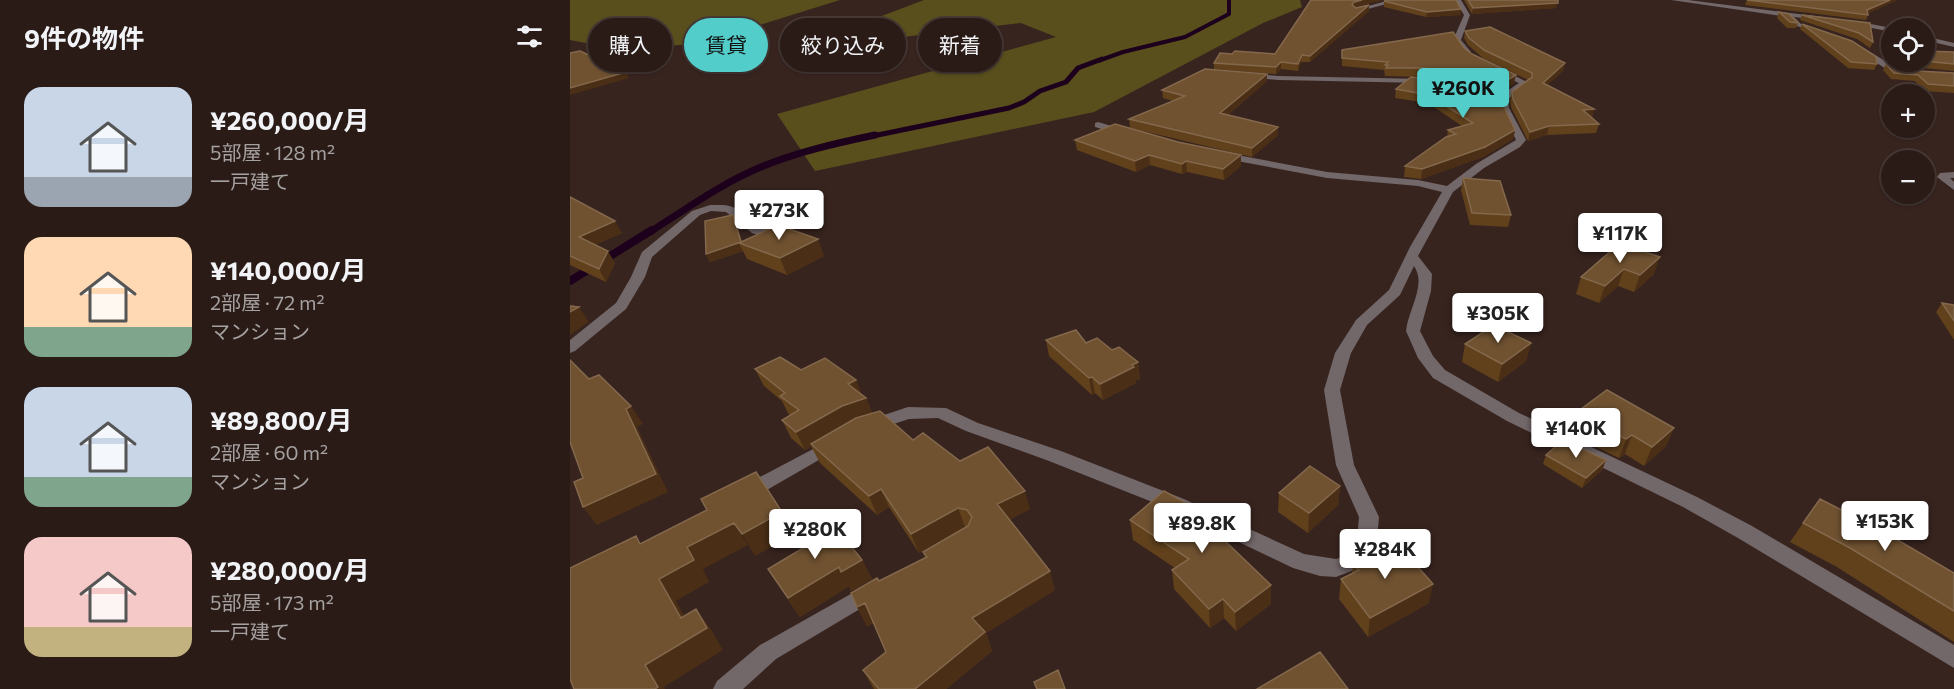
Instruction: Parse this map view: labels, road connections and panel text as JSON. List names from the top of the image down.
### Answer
{
  "page": {
    "heading": "9件の物件",
    "map_buttons": ["+", "−"],
    "chip": [
      "購入",
      "賃貸",
      "絞り込み",
      "新着"
    ],
    "price": [
      "¥260K",
      "¥273K",
      "¥117K",
      "¥305K",
      "¥140K",
      "¥153K",
      "¥89.8K",
      "¥280K",
      "¥284K"
    ],
    "list": [
      {
        "name": "¥260,000/月",
        "note": "5部屋 · 128 m² · 一戸建て"
      },
      {
        "name": "¥140,000/月",
        "note": "2部屋 · 72 m² · マンション"
      },
      {
        "name": "¥89,800/月",
        "note": "2部屋 · 60 m² · マンション"
      },
      {
        "name": "¥280,000/月",
        "note": "5部屋 · 173 m² · 一戸建て"
      }
    ]
  }
}
